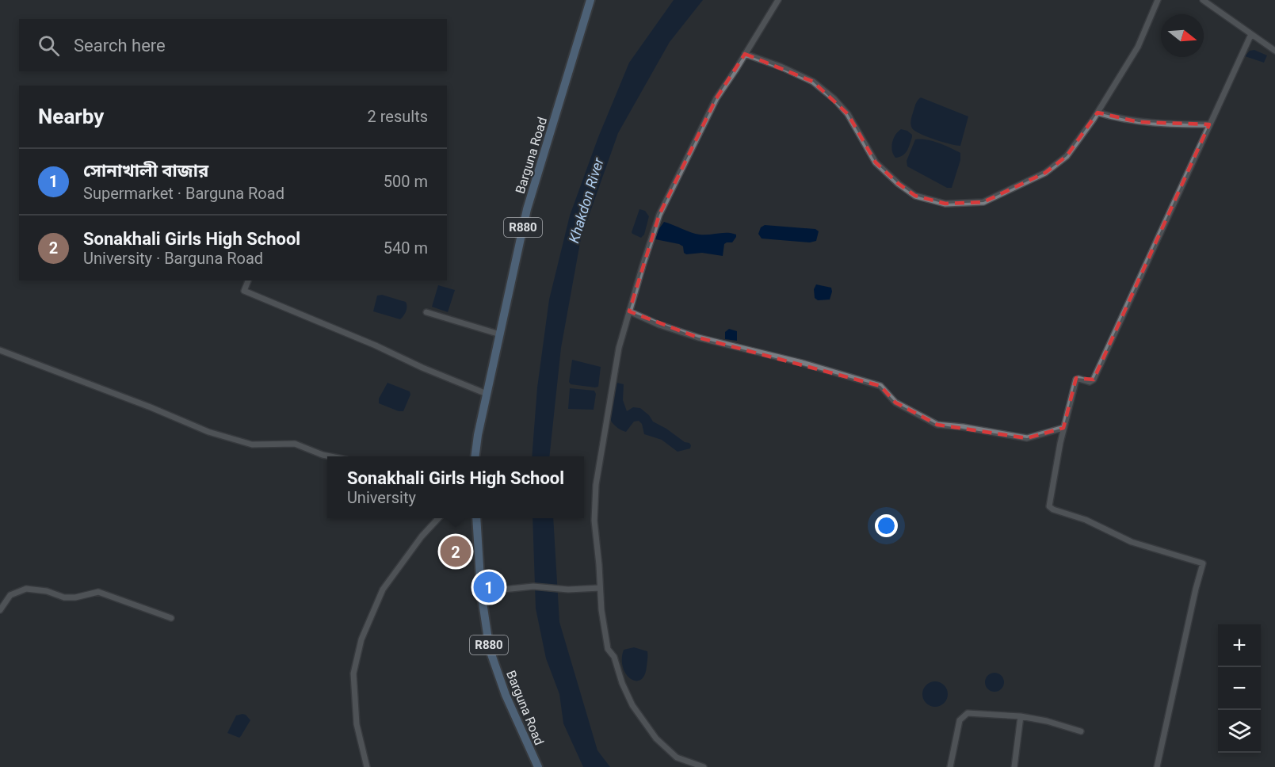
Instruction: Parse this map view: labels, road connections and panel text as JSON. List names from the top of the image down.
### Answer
{
  "streets": {
    "main road": ["Barguna Road", "R880"]
  },
  "water": ["Khakdon River"],
  "north": "right",
  "page": {
    "search": "Search here",
    "heading": ["Nearby", "2 results"],
    "list": [
      {
        "mark": "1",
        "name": "সোনাখালী বাজার",
        "note": "Supermarket · Barguna Road",
        "value": "500 m"
      },
      {
        "mark": "2",
        "name": "Sonakhali Girls High School",
        "note": "University · Barguna Road",
        "value": "540 m"
      }
    ],
    "popup": ["Sonakhali Girls High School", "University"],
    "pins": ["2", "1"],
    "map_buttons": ["+", "−"]
  }
}
